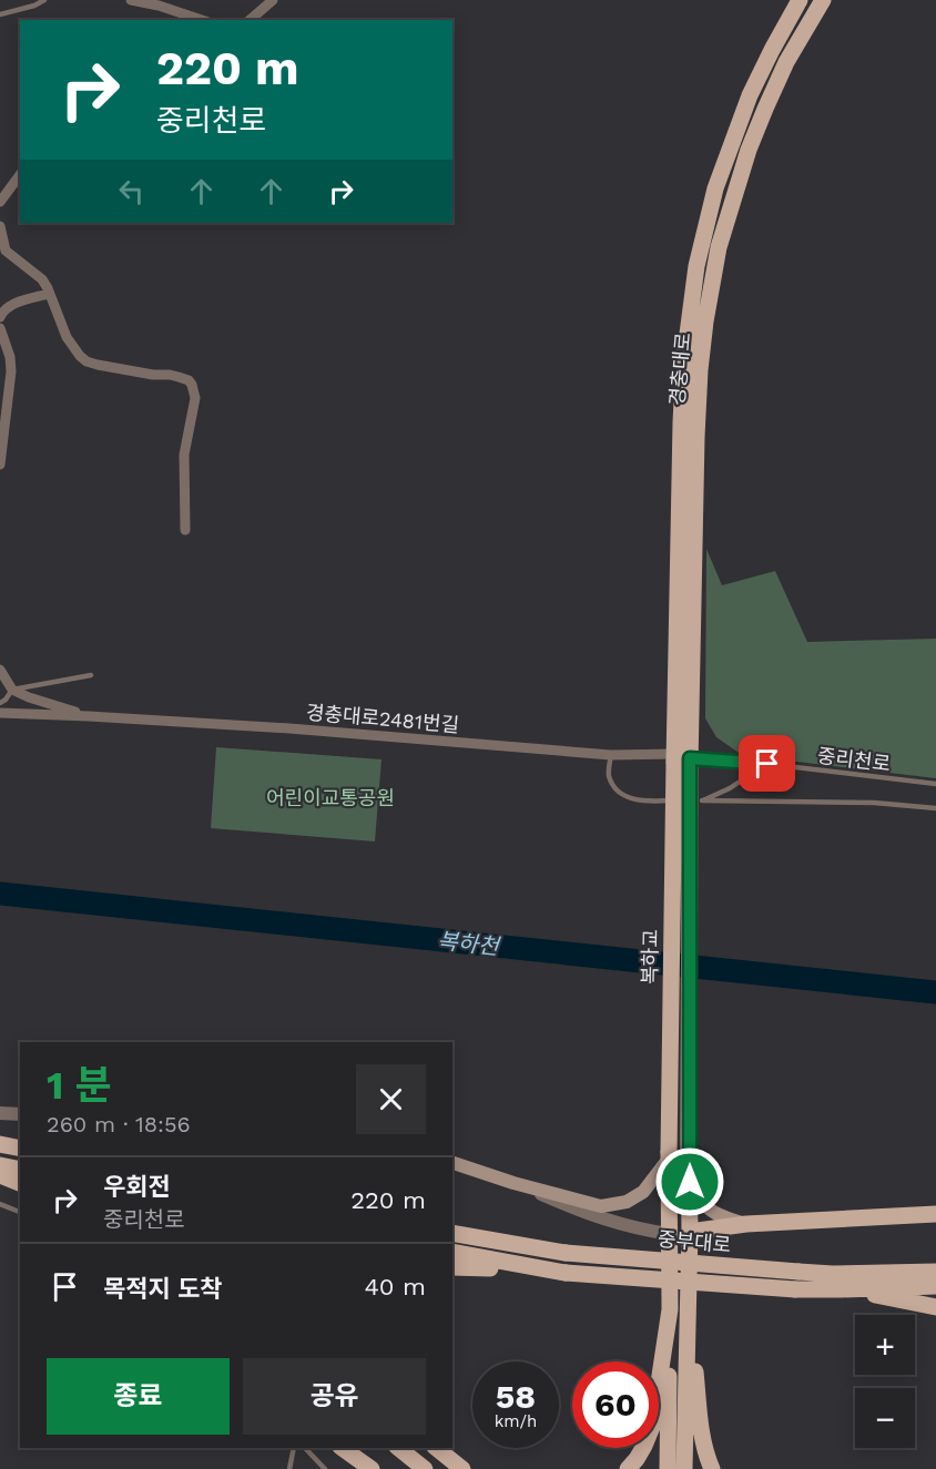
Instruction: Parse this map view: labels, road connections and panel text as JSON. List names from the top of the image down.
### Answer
{
  "streets": {
    "main road": ["경충대로", "복하교", "중부대로"],
    "street": ["경충대로2481번길"],
    "lane": ["중리천로"]
  },
  "crossings": [
    ["경충대로", "경충대로2481번길"],
    ["경충대로", "중리천로"],
    ["경충대로", "복하교"],
    ["경충대로2481번길", "중리천로"],
    ["경충대로2481번길", "복하교"],
    ["중리천로", "복하교"]
  ],
  "water": ["복하천"],
  "parks": ["어린이교통공원"],
  "page": {
    "turn": ["220 m", "중리천로"],
    "heading": ["1 분", "260 m · 18:56"],
    "list": [
      {
        "name": "우회전",
        "note": "중리천로",
        "value": "220 m"
      },
      {
        "name": "목적지 도착",
        "value": "40 m"
      }
    ],
    "map_buttons": ["+", "−"],
    "buttons": ["종료", "공유"],
    "speed": "58 km/h",
    "limit": "60"
  }
}
